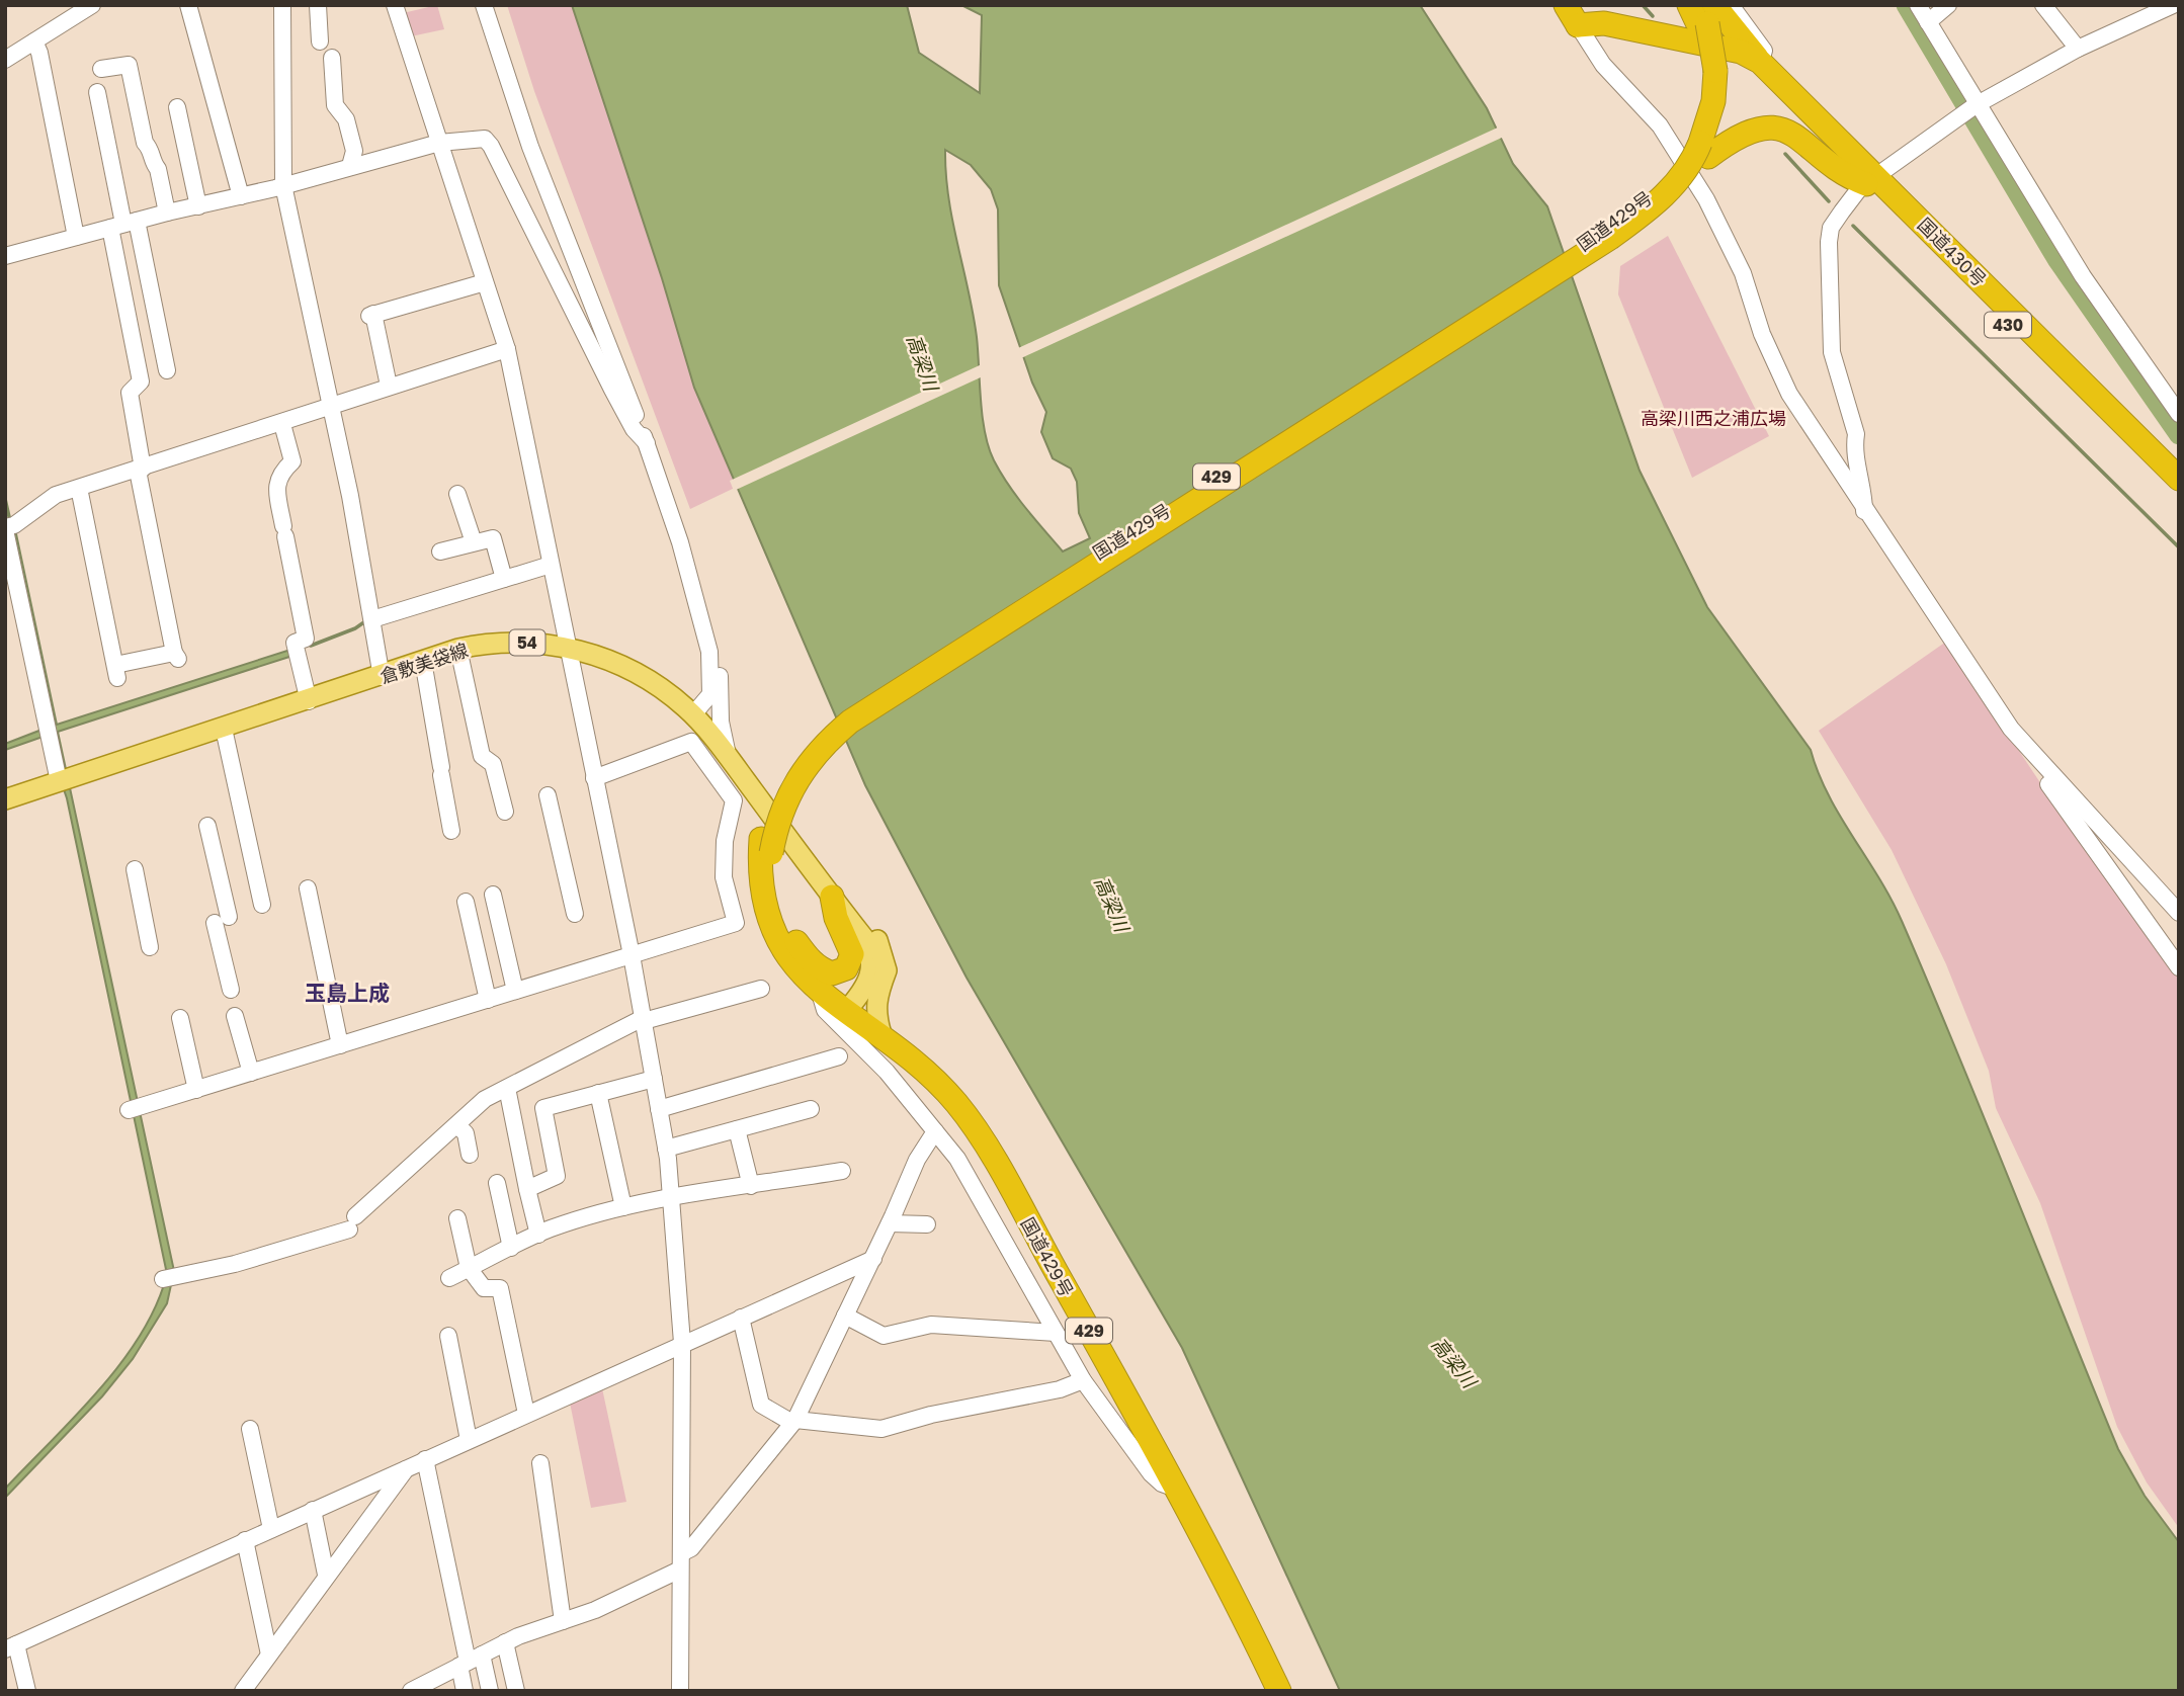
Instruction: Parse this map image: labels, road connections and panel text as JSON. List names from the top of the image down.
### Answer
{
  "streets": {
    "highway": [
      "国道429号",
      "国道430号",
      "430",
      "429"
    ],
    "main road": ["54", "倉敷美袋線"]
  },
  "crossings": [
    ["国道429号", "国道430号"],
    ["国道429号", "倉敷美袋線"]
  ],
  "districts": ["玉島上成"],
  "water": ["高梁川"],
  "parks": ["高梁川西之浦広場"]
}
